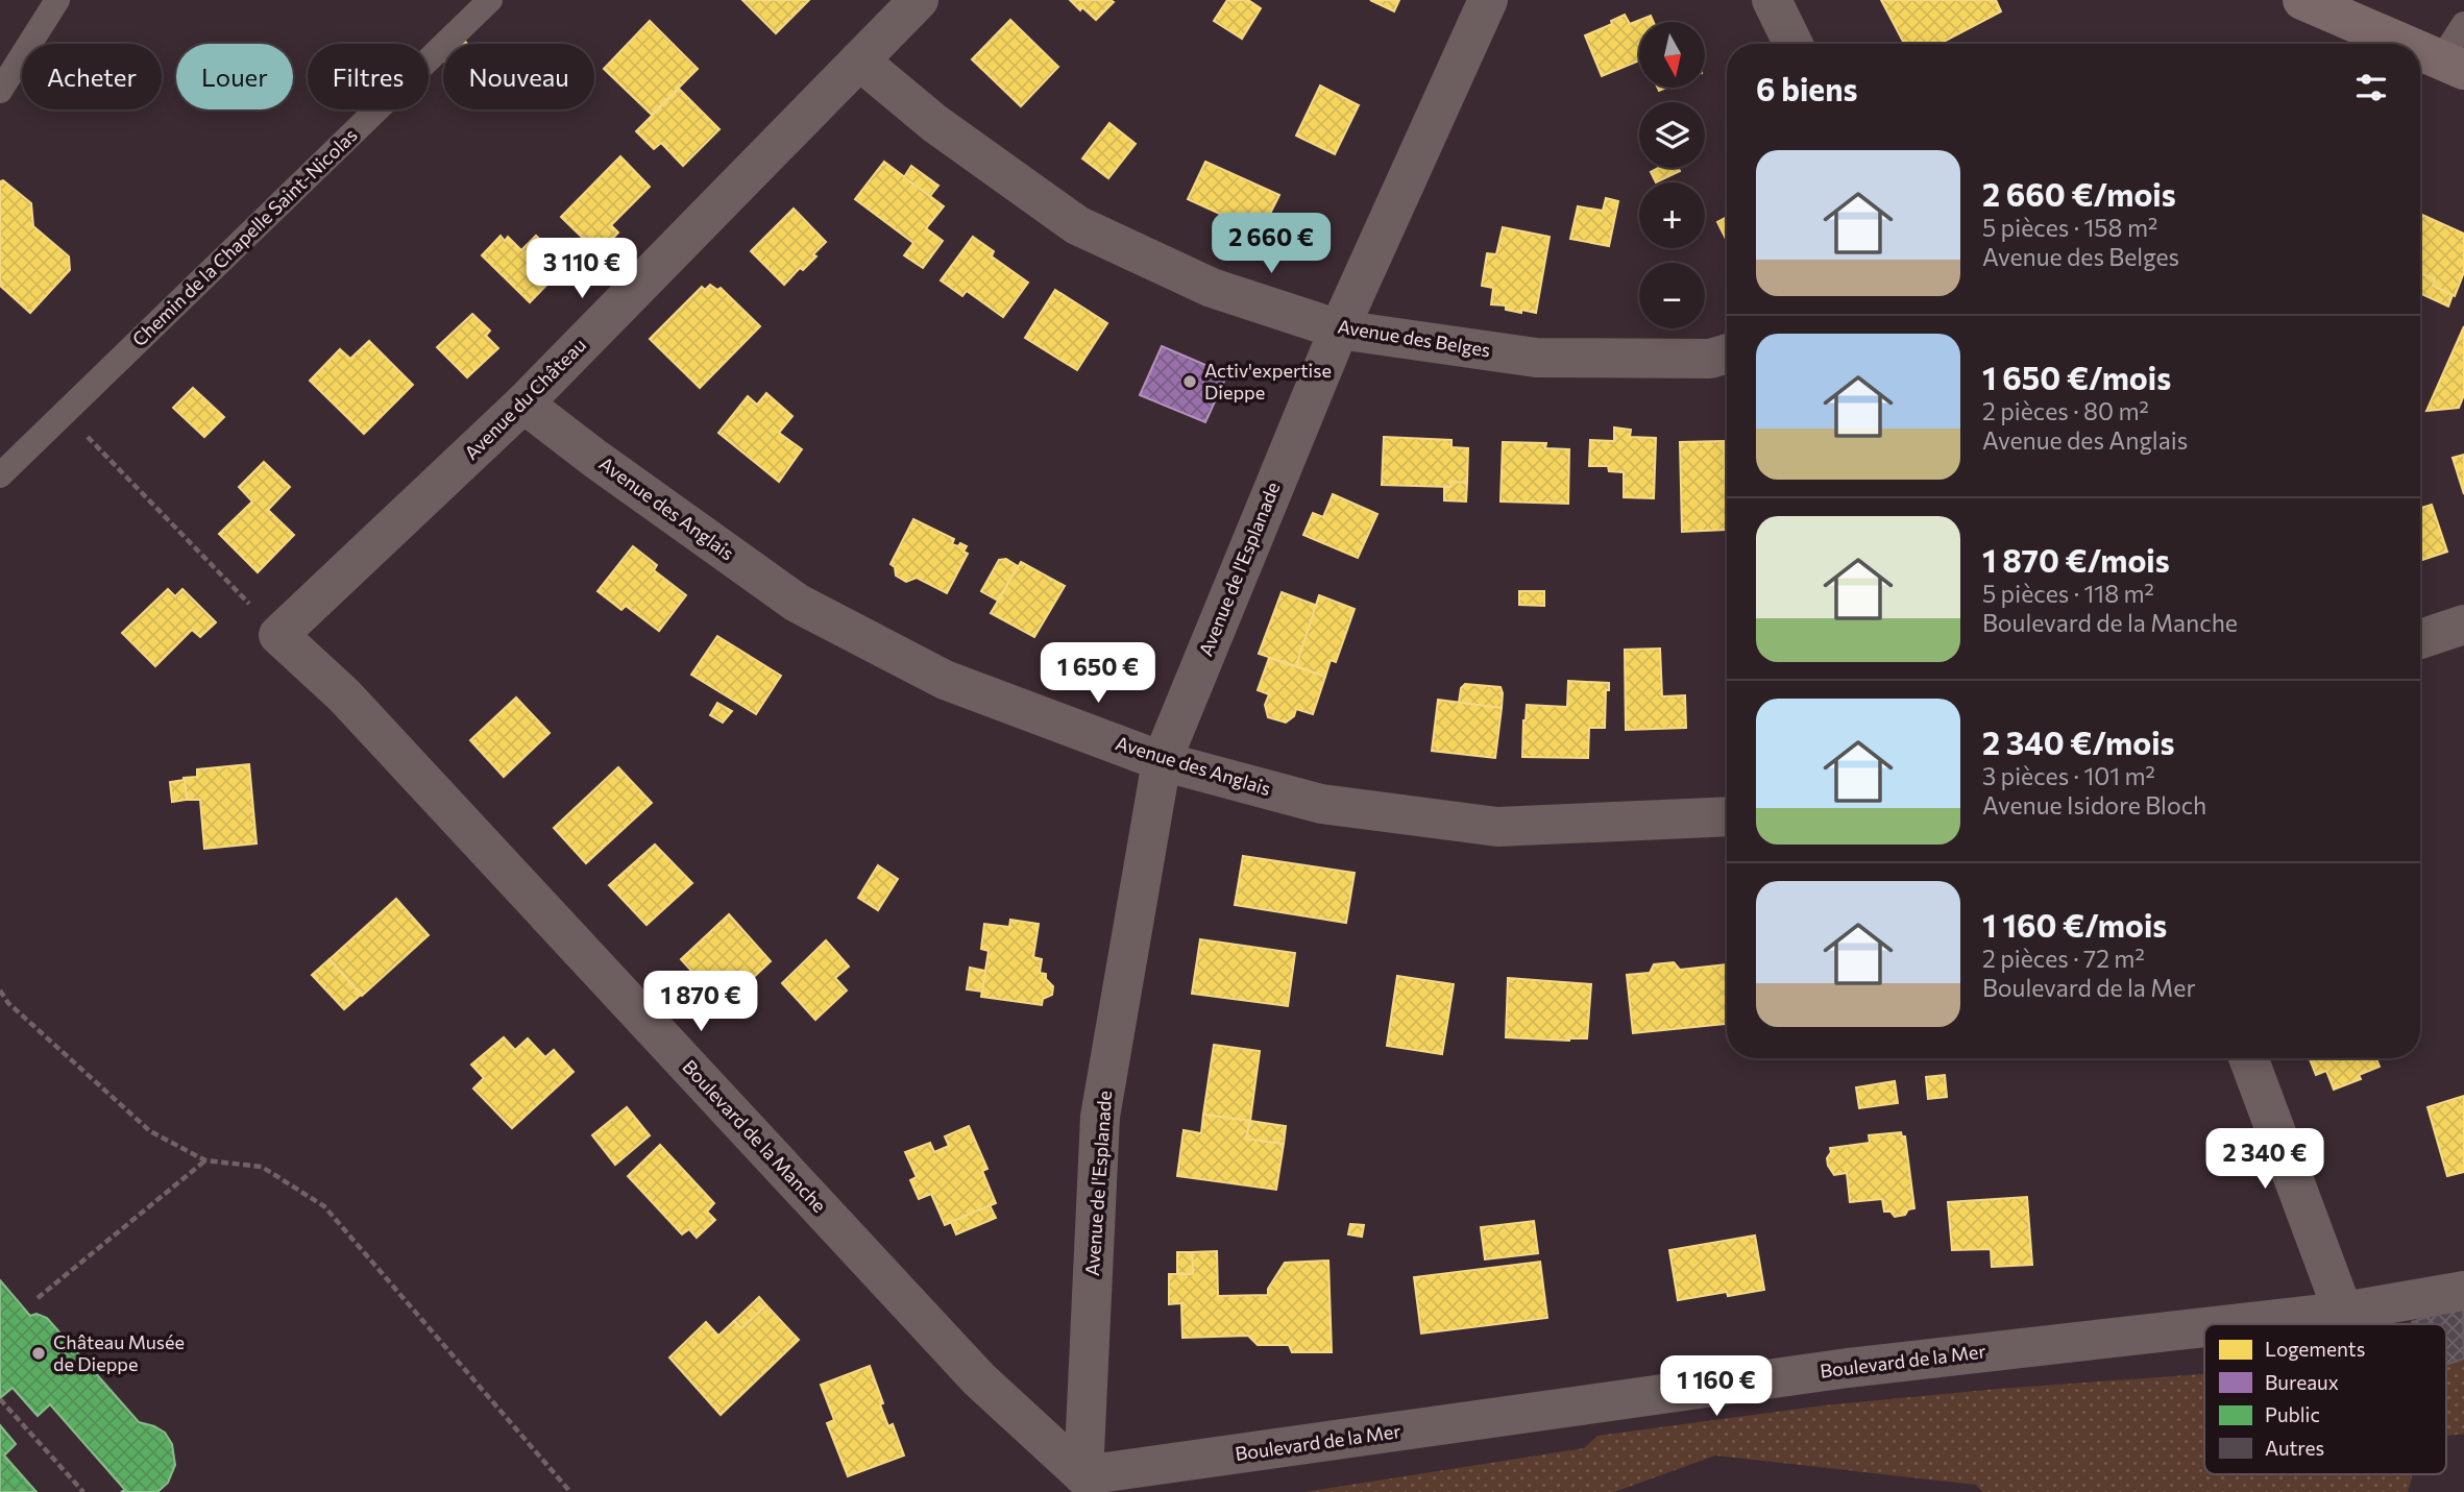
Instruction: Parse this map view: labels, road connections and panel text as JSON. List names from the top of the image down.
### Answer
{
  "streets": {
    "street": [
      "Avenue des Belges",
      "Avenue du Château",
      "Avenue des Anglais",
      "Avenue de l'Esplanade",
      "Boulevard de la Manche",
      "Boulevard de la Mer"
    ],
    "lane": ["Chemin de la Chapelle Saint-Nicolas"]
  },
  "crossings": [
    ["Avenue des Belges", "Avenue du Château"],
    ["Avenue des Belges", "Avenue de l'Esplanade"],
    ["Avenue du Château", "Avenue des Anglais"],
    ["Avenue du Château", "Boulevard de la Manche"],
    ["Avenue des Anglais", "Avenue de l'Esplanade"],
    ["Avenue de l'Esplanade", "Boulevard de la Manche"],
    ["Avenue de l'Esplanade", "Boulevard de la Mer"],
    ["Boulevard de la Manche", "Boulevard de la Mer"]
  ],
  "places": ["Activ'expertise Dieppe", "Château Musée de Dieppe"],
  "legend": [
    "Logements",
    "Bureaux",
    "Public",
    "Autres"
  ],
  "north": "bottom",
  "page": {
    "map_buttons": ["+", "−"],
    "chip": [
      "Acheter",
      "Louer",
      "Filtres",
      "Nouveau"
    ],
    "heading": "6 biens",
    "list": [
      {
        "name": "2 660 €/mois",
        "note": "5 pièces · 158 m² · Avenue des Belges"
      },
      {
        "name": "1 650 €/mois",
        "note": "2 pièces · 80 m² · Avenue des Anglais"
      },
      {
        "name": "1 870 €/mois",
        "note": "5 pièces · 118 m² · Boulevard de la Manche"
      },
      {
        "name": "2 340 €/mois",
        "note": "3 pièces · 101 m² · Avenue Isidore Bloch"
      },
      {
        "name": "1 160 €/mois",
        "note": "2 pièces · 72 m² · Boulevard de la Mer"
      }
    ],
    "price": [
      "2 660 €",
      "3 110 €",
      "1 650 €",
      "1 870 €",
      "2 340 €",
      "1 160 €"
    ]
  }
}
